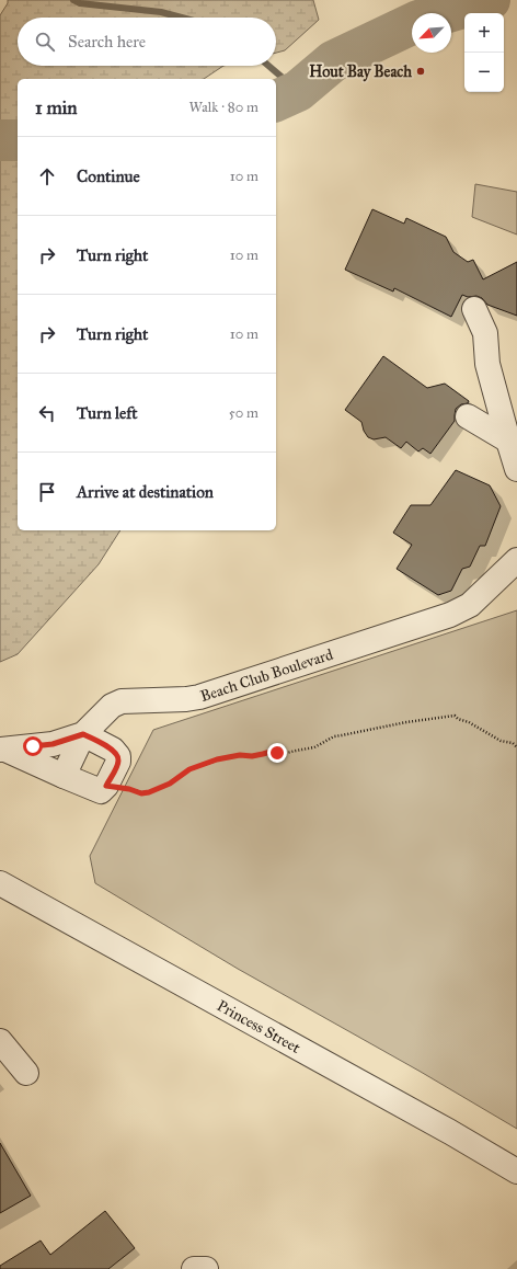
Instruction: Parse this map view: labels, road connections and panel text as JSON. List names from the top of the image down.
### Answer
{
  "streets": {
    "street": ["Beach Club Boulevard", "Princess Street"]
  },
  "places": ["Hout Bay Beach"],
  "north": "bottom left",
  "page": {
    "map_buttons": ["+", "−"],
    "search": "Search here",
    "heading": ["1 min", "Walk · 80 m"],
    "list": [
      ["Continue", "10 m"],
      ["Turn right", "10 m"],
      ["Turn right", "10 m"],
      ["Turn left", "50 m"],
      "Arrive at destination"
    ]
  }
}
